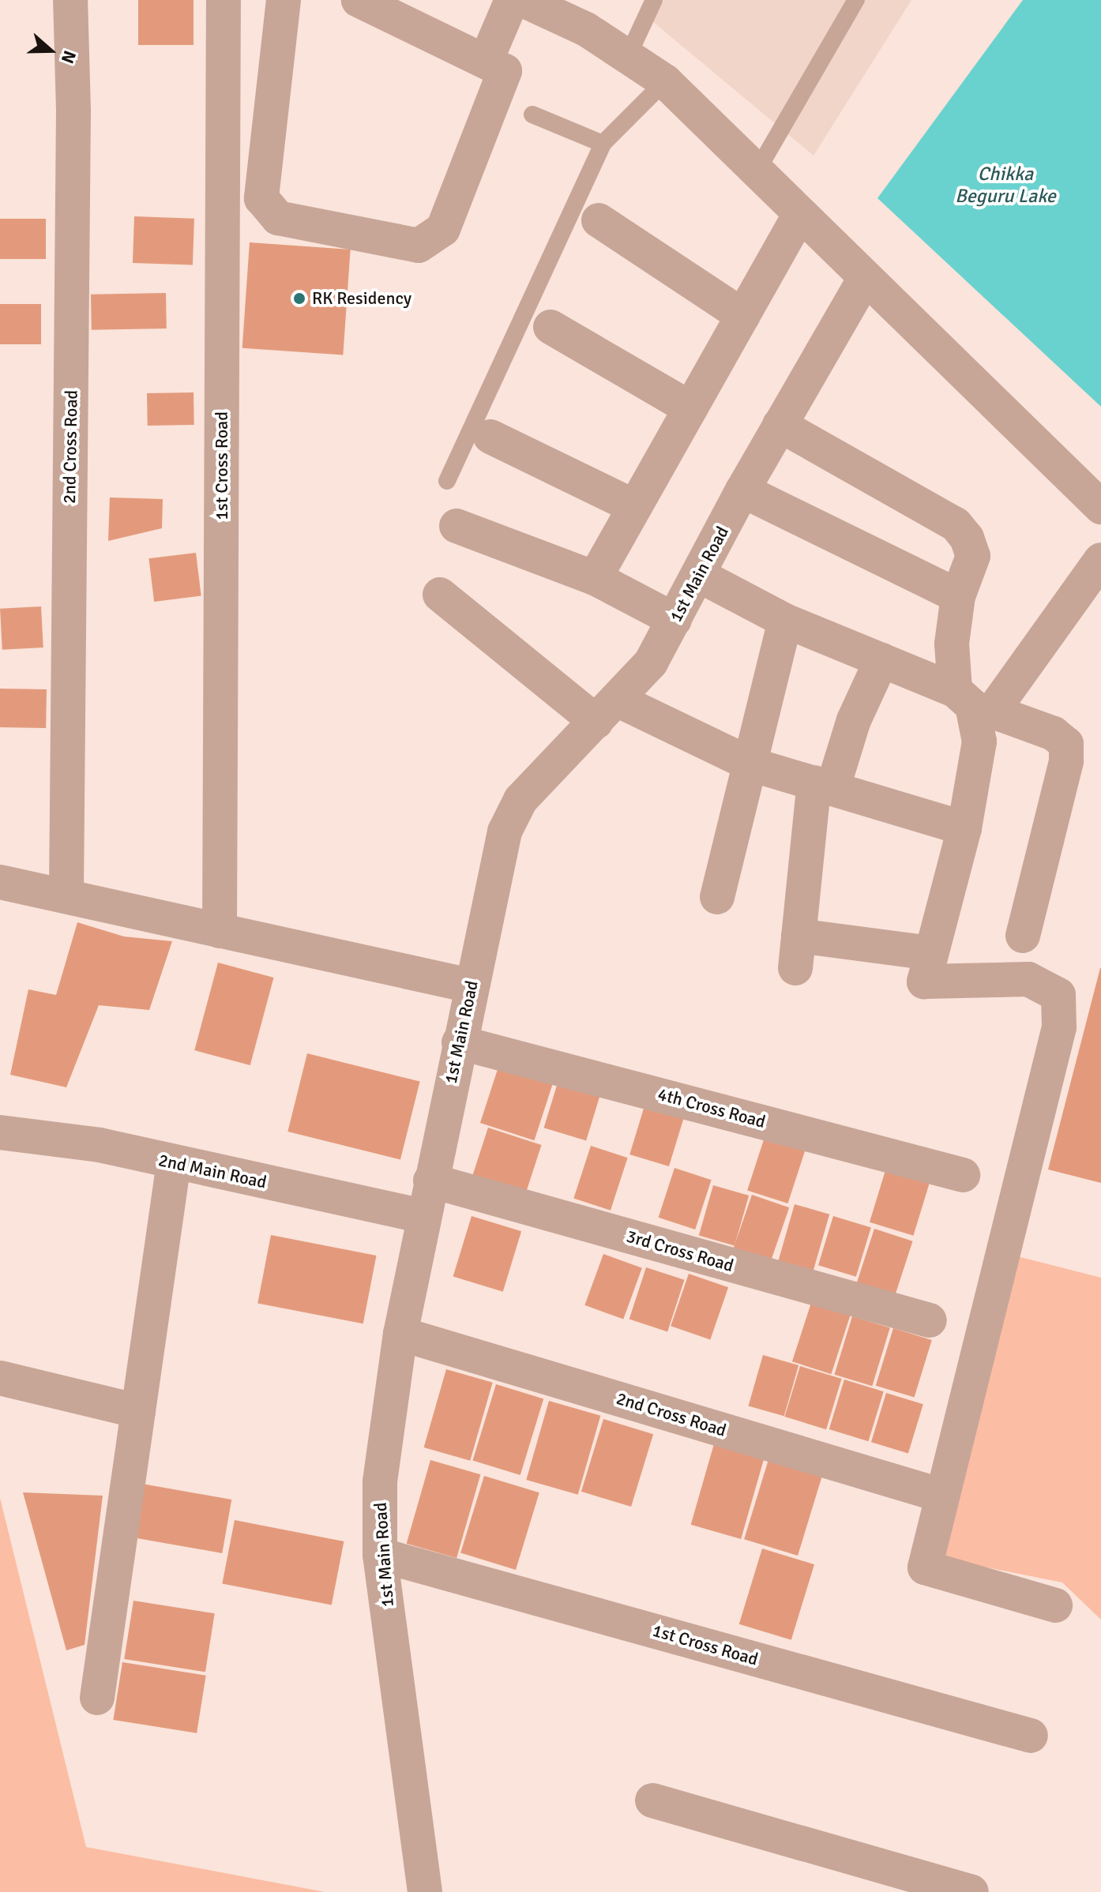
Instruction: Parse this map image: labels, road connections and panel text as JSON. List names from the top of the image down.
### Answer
{
  "streets": {
    "street": [
      "2nd Cross Road",
      "1st Cross Road",
      "1st Main Road",
      "4th Cross Road",
      "2nd Main Road",
      "3rd Cross Road"
    ]
  },
  "crossings": [
    ["2nd Cross Road", "1st Main Road"],
    ["1st Cross Road", "1st Main Road"],
    ["1st Main Road", "4th Cross Road"],
    ["1st Main Road", "2nd Main Road"],
    ["1st Main Road", "3rd Cross Road"]
  ],
  "water": ["Chikka Beguru Lake"],
  "places": ["RK Residency"],
  "north": "right"
}
